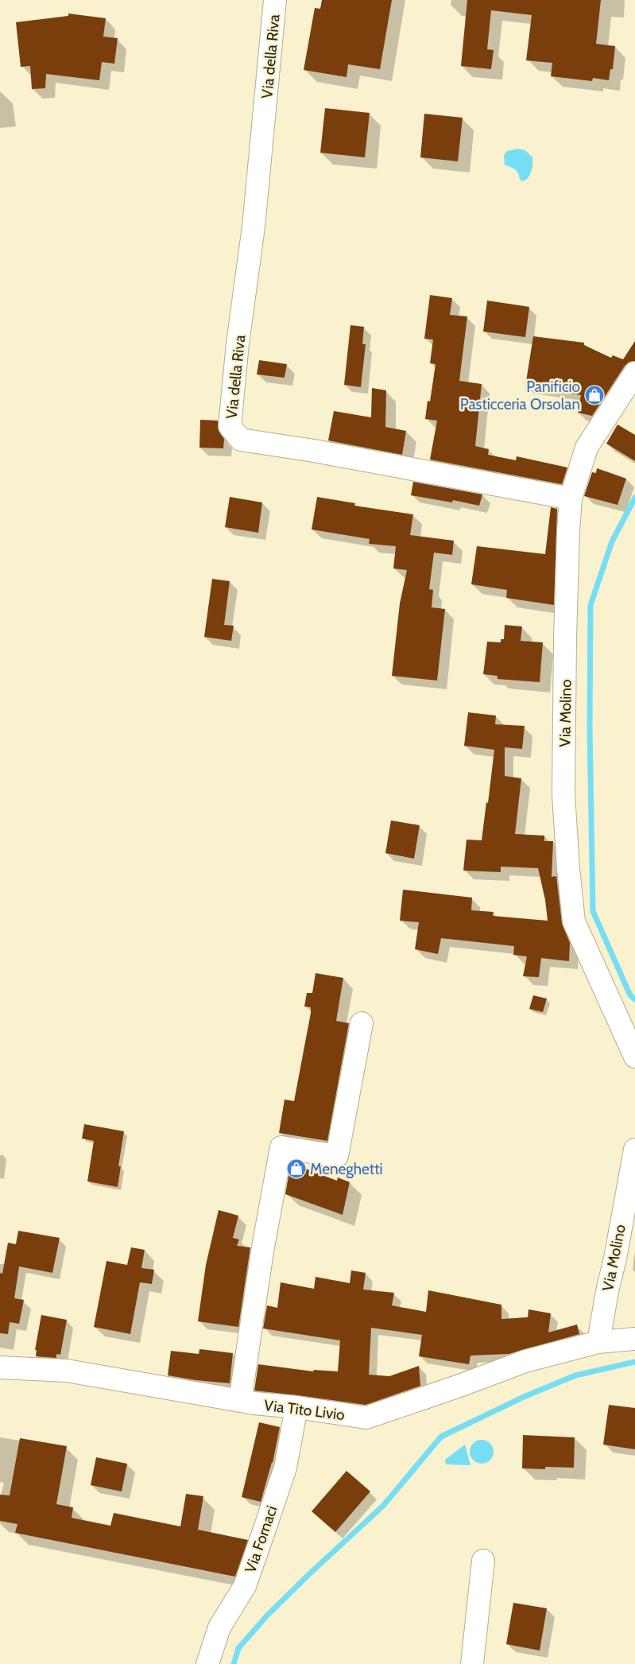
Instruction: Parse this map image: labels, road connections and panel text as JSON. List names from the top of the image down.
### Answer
{
  "streets": {
    "street": [
      "Via della Riva",
      "Via Molino",
      "Via Tito Livio",
      "Via Fornaci"
    ]
  },
  "crossings": [
    ["Via della Riva", "Via Molino"],
    ["Via Molino", "Via Tito Livio"],
    ["Via Tito Livio", "Via Fornaci"]
  ],
  "places": {
    "shop": ["Panificio Pasticceria Orsolan", "Meneghetti"]
  }
}
